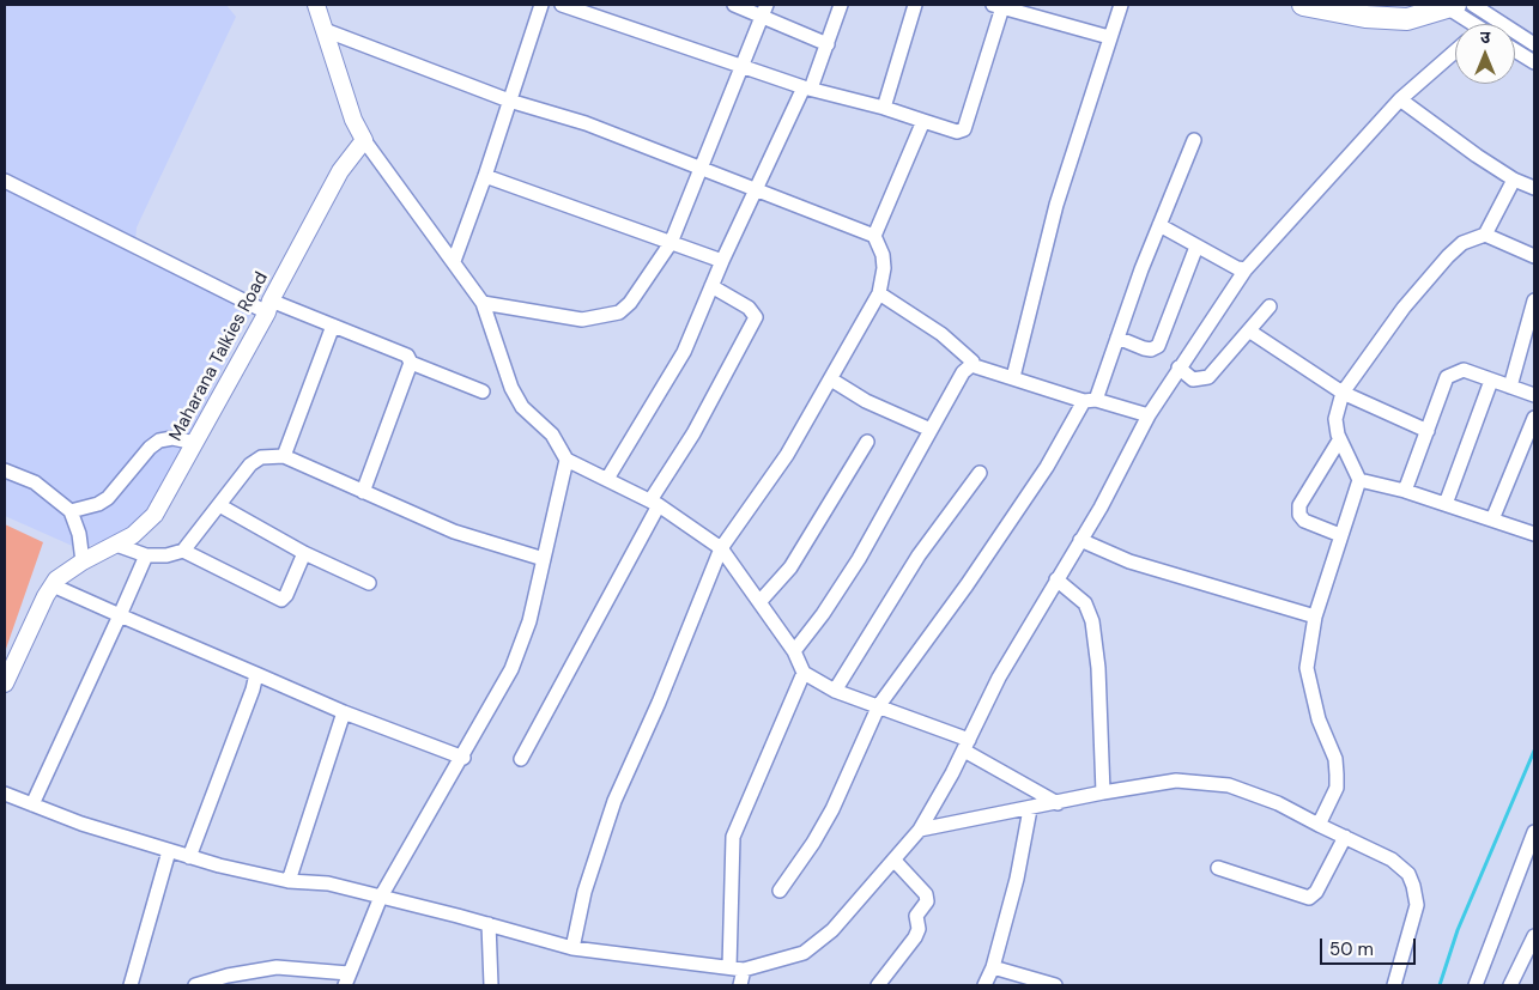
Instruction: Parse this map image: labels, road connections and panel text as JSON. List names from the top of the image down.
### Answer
{
  "streets": {
    "street": ["Maharana Talkies Road"]
  },
  "scale_bar": "50 m",
  "north": "top"
}
